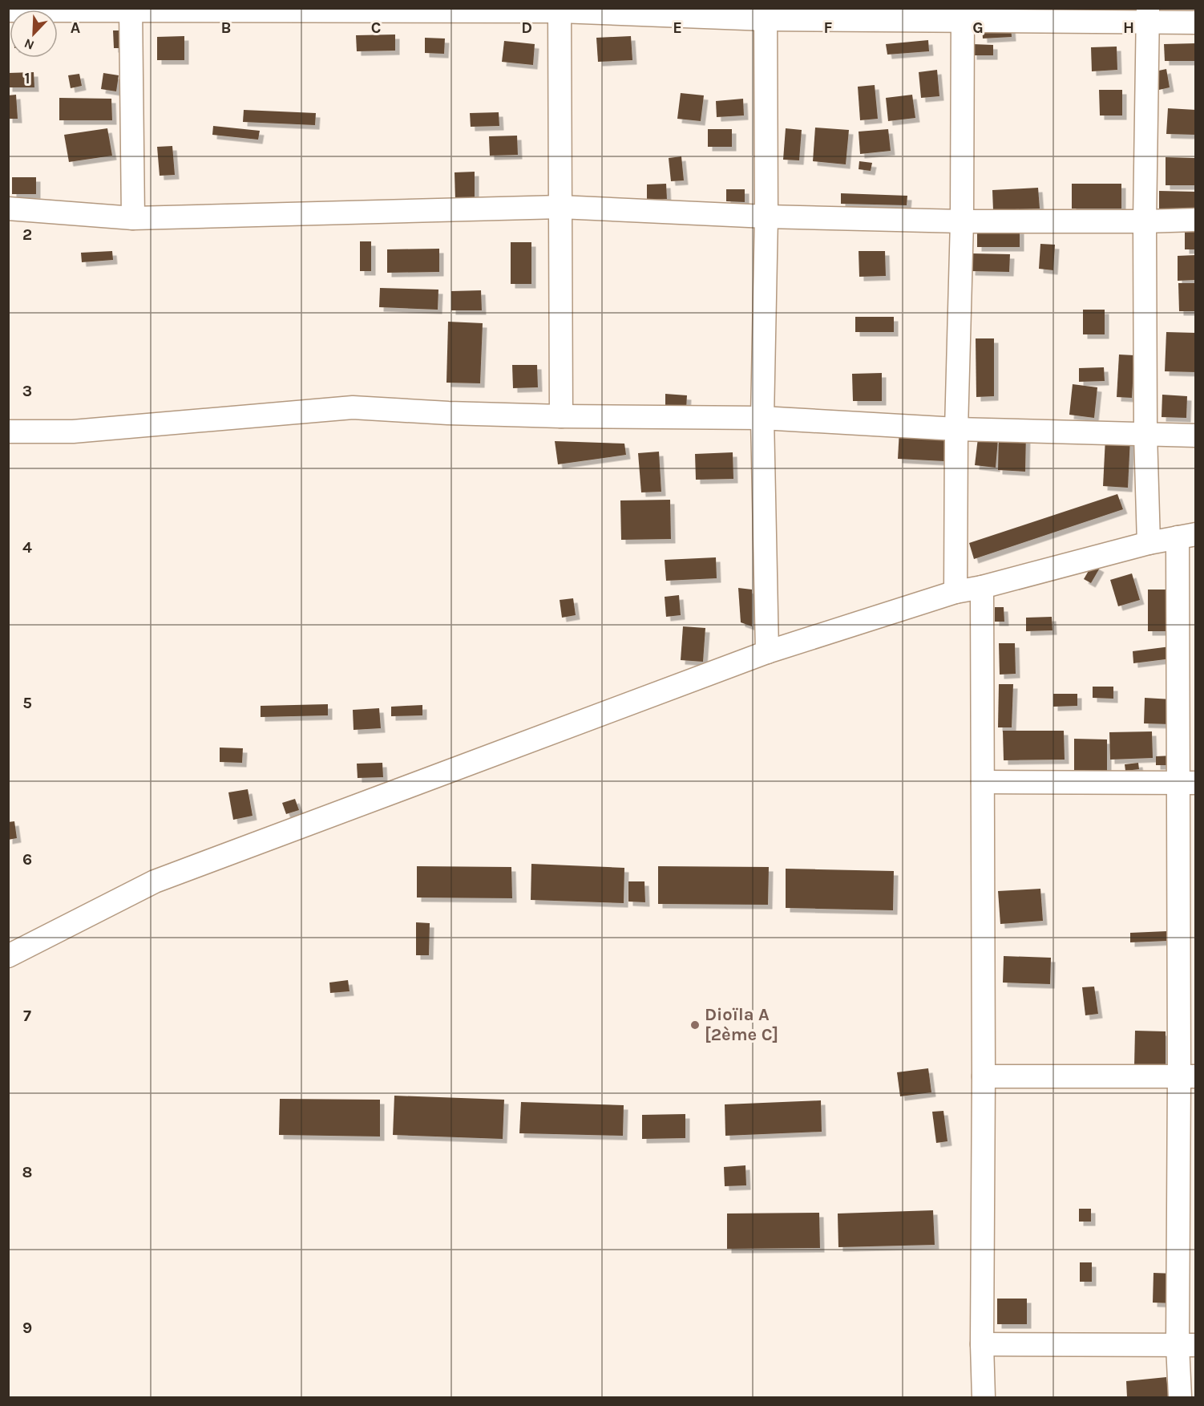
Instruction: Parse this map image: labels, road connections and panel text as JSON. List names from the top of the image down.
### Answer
{
  "places": ["Dioïla A [2ème C]"],
  "north": "bottom left",
  "grid": {
    "columns": [
      "A",
      "B",
      "C",
      "D",
      "E",
      "F",
      "G",
      "H"
    ],
    "rows": [
      "1",
      "2",
      "3",
      "4",
      "5",
      "6",
      "7",
      "8",
      "9"
    ]
  }
}
